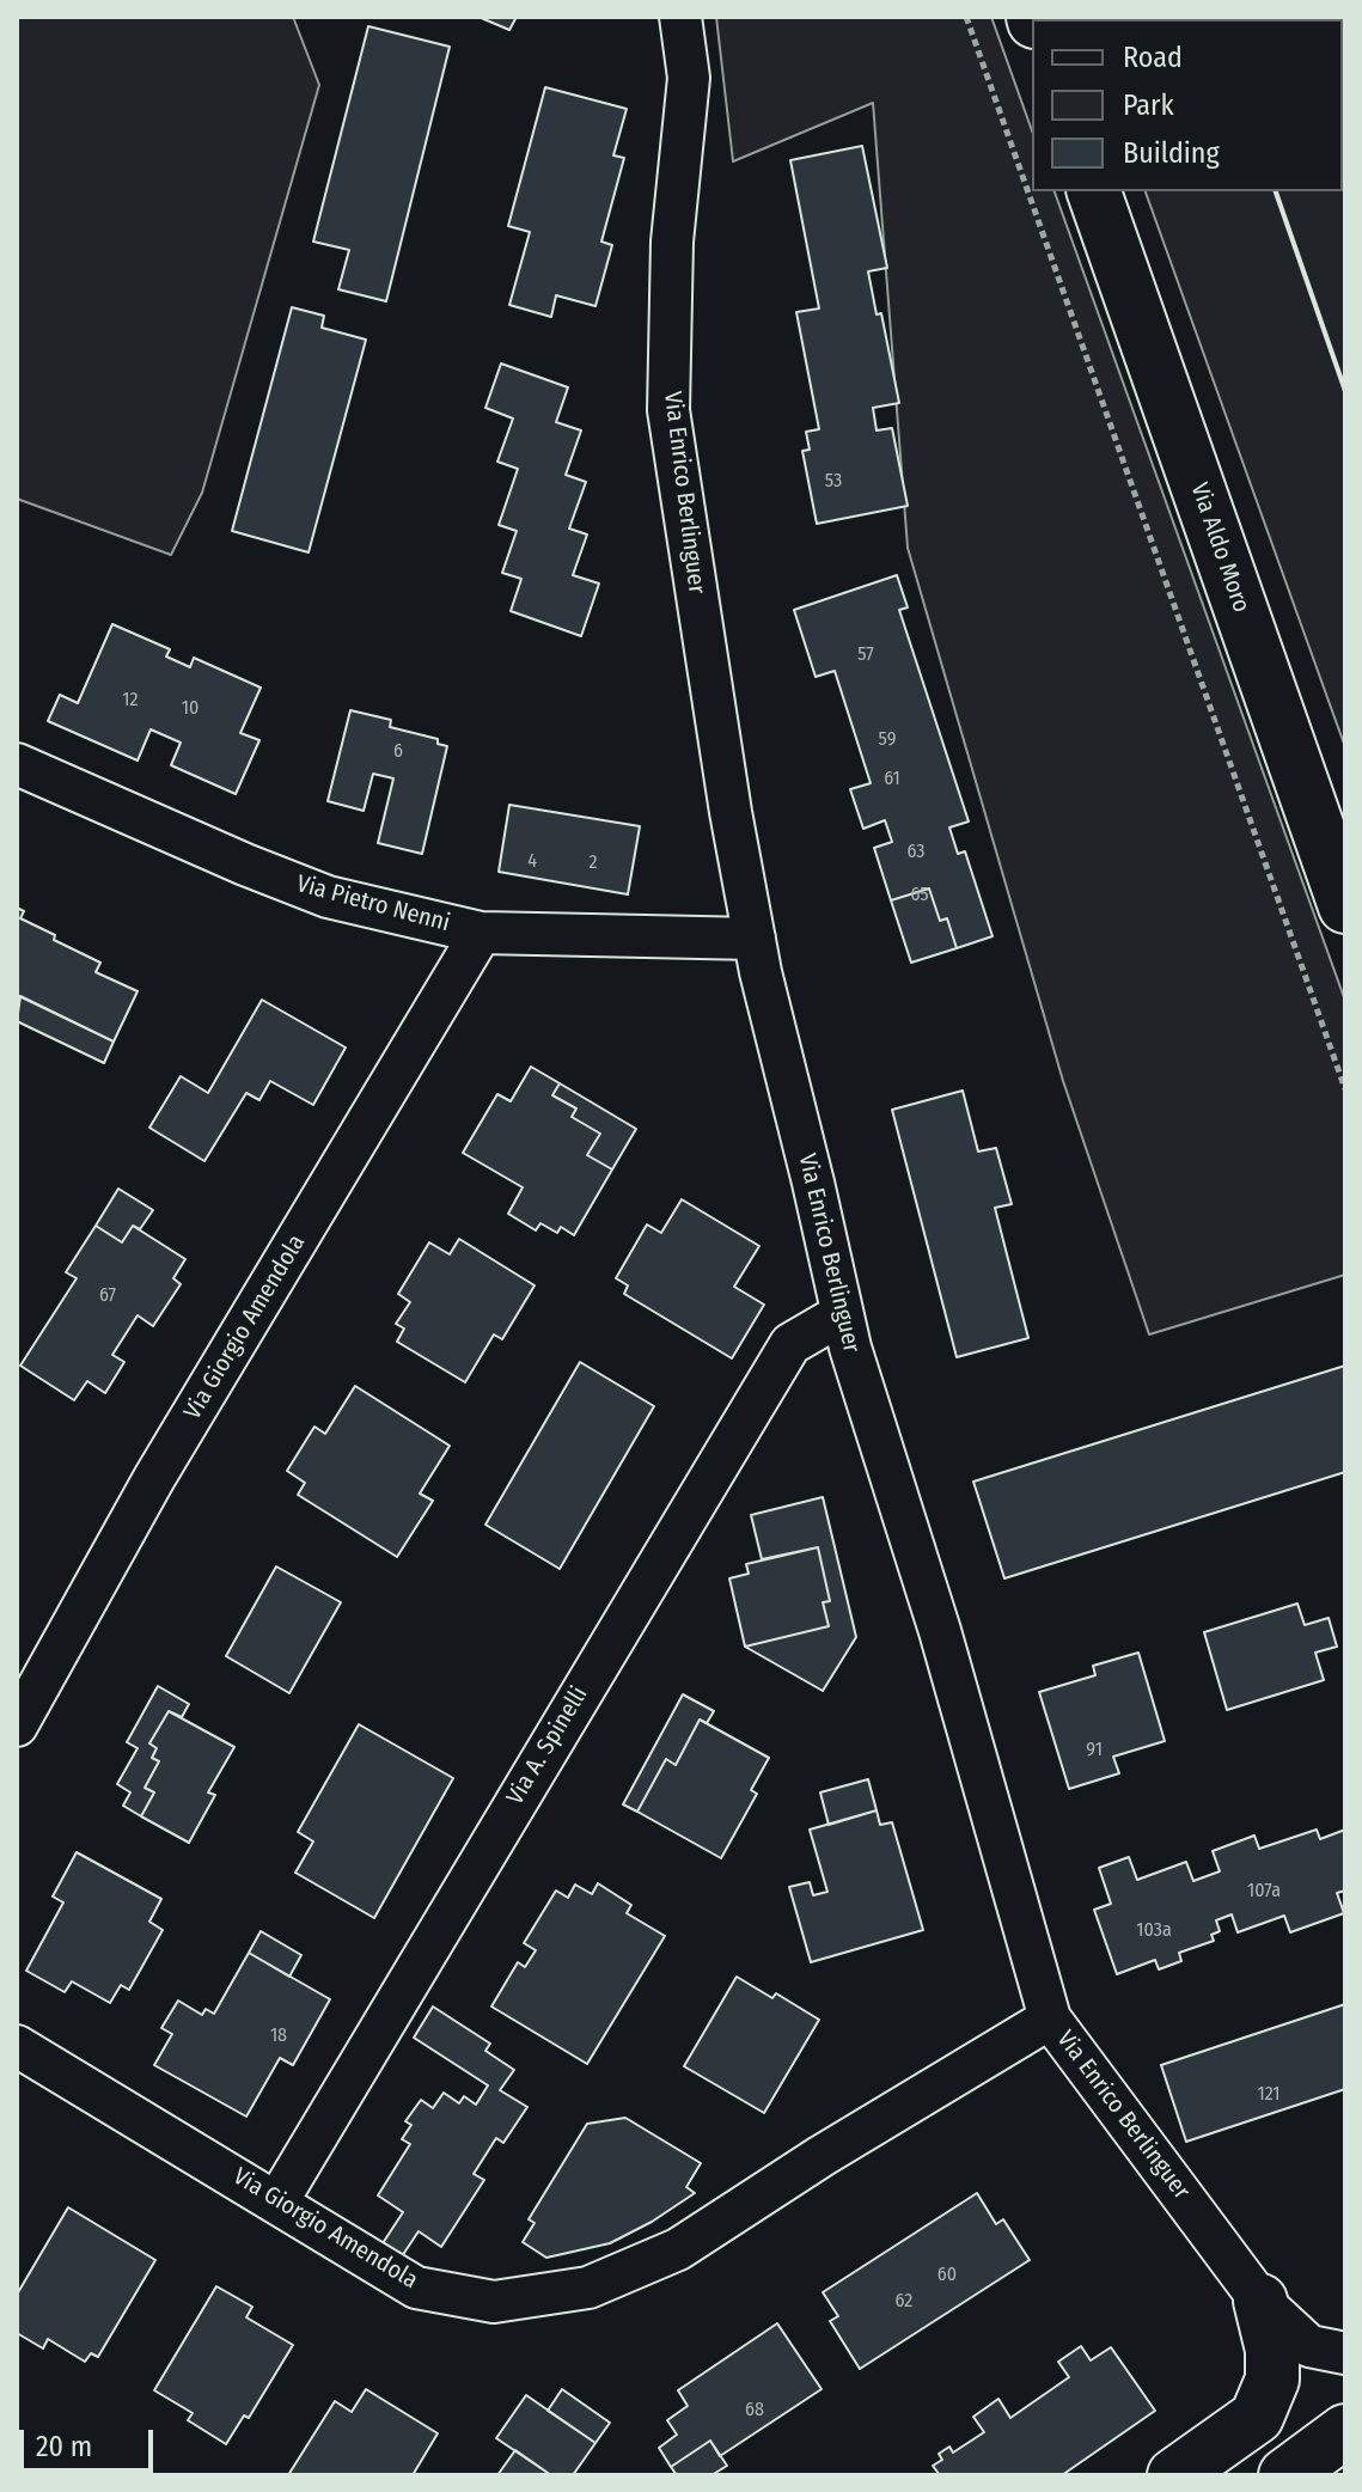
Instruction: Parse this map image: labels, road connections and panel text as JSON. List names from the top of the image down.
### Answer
{
  "streets": {
    "main road": ["Via Aldo Moro"],
    "street": [
      "Via Enrico Berlinguer",
      "Via Pietro Nenni",
      "Via Giorgio Amendola",
      "Via A. Spinelli"
    ]
  },
  "crossings": [
    ["Via Enrico Berlinguer", "Via Pietro Nenni"],
    ["Via Enrico Berlinguer", "Via Giorgio Amendola"],
    ["Via Enrico Berlinguer", "Via A. Spinelli"],
    ["Via Pietro Nenni", "Via Giorgio Amendola"],
    ["Via Giorgio Amendola", "Via A. Spinelli"]
  ],
  "house_numbers": [
    "53",
    "57",
    "12",
    "10",
    "59",
    "6",
    "61",
    "63",
    "4",
    "2",
    "65",
    "67",
    "91",
    "107a",
    "103a",
    "18",
    "121",
    "60",
    "62",
    "68"
  ],
  "legend": ["Road", "Park", "Building"],
  "scale_bar": "20 m"
}
